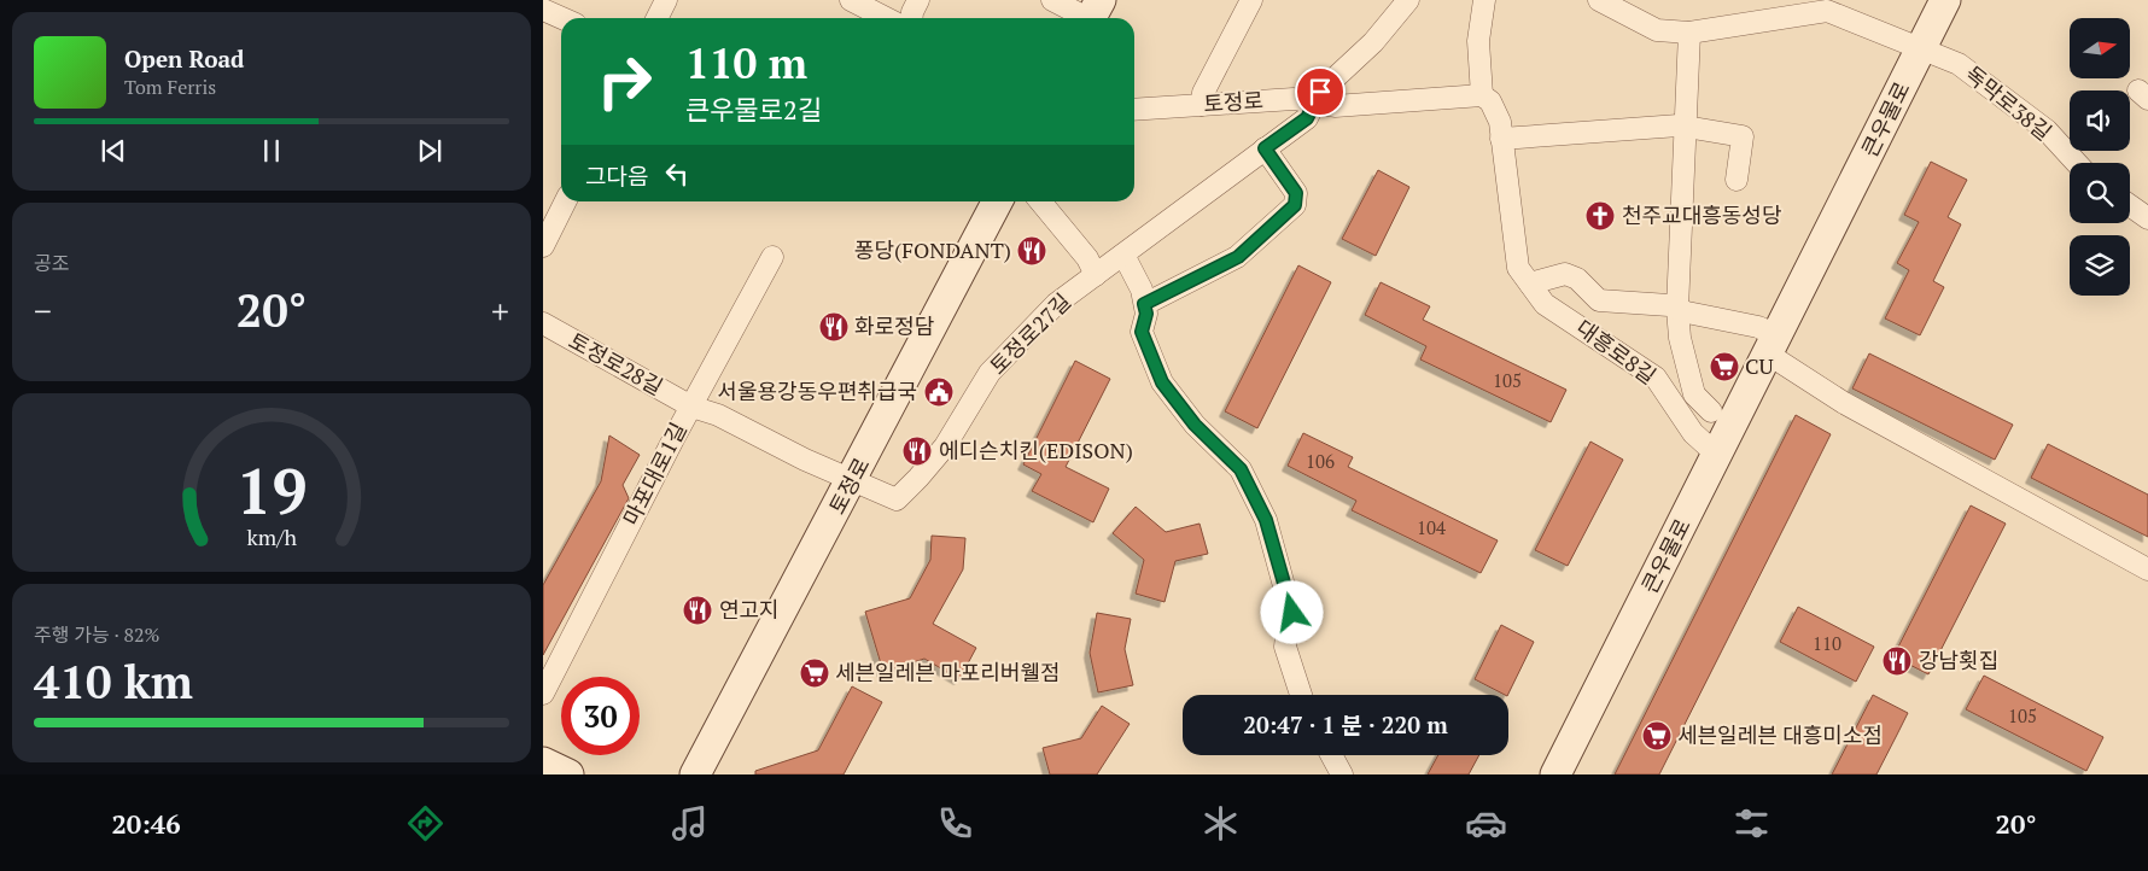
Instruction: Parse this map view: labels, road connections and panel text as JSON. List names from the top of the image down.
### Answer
{
  "streets": {
    "street": [
      "토정로",
      "독막로38길",
      "큰우물로",
      "토정로27길",
      "대흥로8길",
      "토정로28길",
      "마포대로1길"
    ]
  },
  "crossings": [
    ["토정로", "토정로27길"],
    ["토정로", "대흥로8길"],
    ["토정로", "토정로28길"],
    ["독막로38길", "큰우물로"],
    ["큰우물로", "대흥로8길"],
    ["토정로27길", "토정로28길"],
    ["토정로28길", "마포대로1길"]
  ],
  "places": {
    "church": ["천주교대흥동성당"],
    "restaurant": [
      "퐁당(FONDANT)",
      "화로정담",
      "에디슨치킨(EDISON)",
      "연고지",
      "강남횟집"
    ],
    "supermarket": ["CU", "세븐일레븐 마포리버웰점", "세븐일레븐 대흥미소점"],
    "public building": ["서울용강동우편취급국"]
  },
  "house_numbers": [
    "105",
    "106",
    "104",
    "110",
    "105"
  ],
  "north": "right",
  "page": {
    "turn": ["110 m", "큰우물로2길"],
    "song": ["Open Road", "Tom Ferris"],
    "then": "그다음",
    "tile": [
      "공조",
      ["주행 가능 · 82%", "410 km"]
    ],
    "heat": ["−", "20°", "+"],
    "limit": "30",
    "trip": "20:47 · 1 분 · 220 m",
    "tabs": ["20:46", "20°"],
    "gauge": ["19", "km/h"]
  }
}
